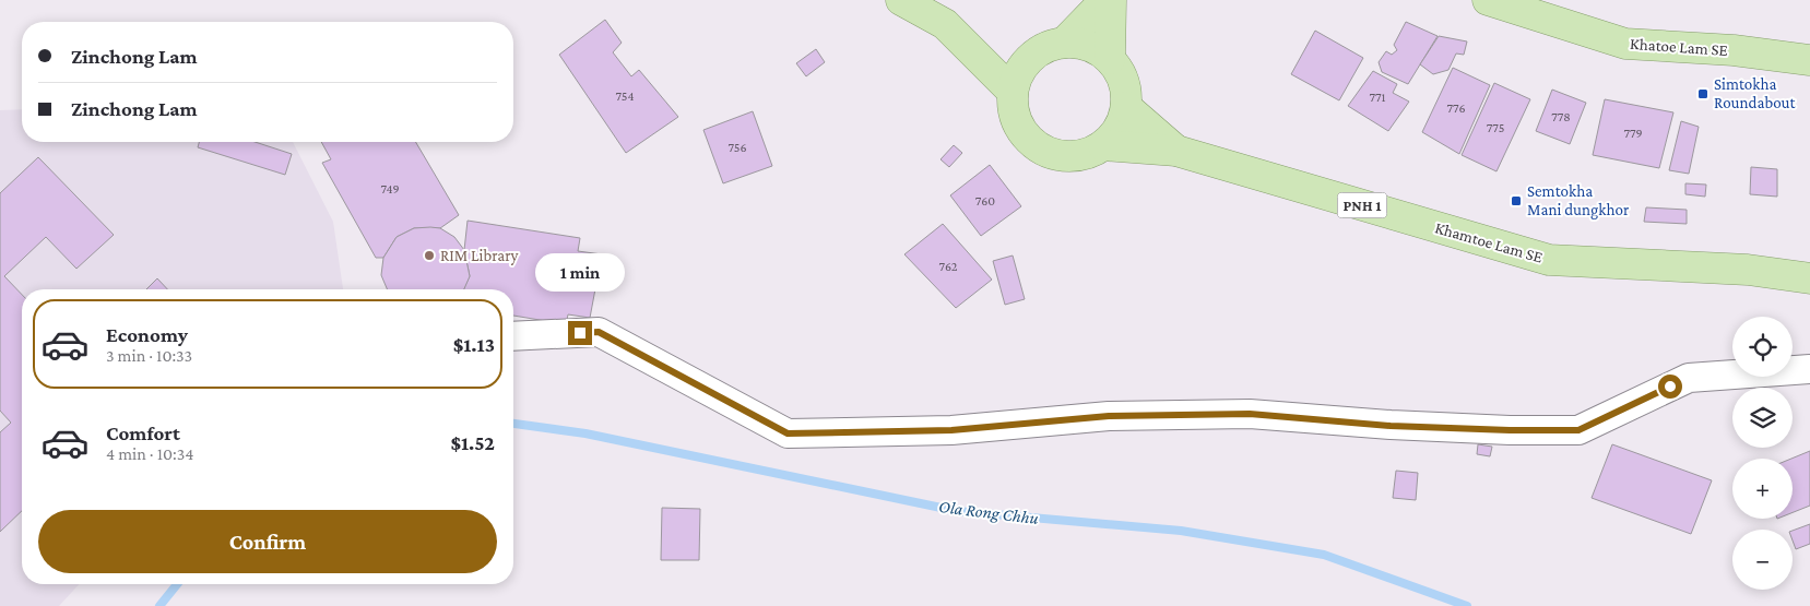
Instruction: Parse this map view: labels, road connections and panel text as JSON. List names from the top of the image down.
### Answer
{
  "streets": {
    "main road": ["Khatoe Lam SE", "PNH 1", "Khamtoe Lam SE"]
  },
  "water": ["Ola Rong Chhu"],
  "places": {
    "transit": ["Simtokha Roundabout", "Semtokha Mani dungkhor"],
    "other": ["RIM Library"]
  },
  "house_numbers": [
    "754",
    "771",
    "776",
    "778",
    "775",
    "779",
    "756",
    "749",
    "760",
    "762"
  ],
  "page": {
    "banner": ["Zinchong Lam", "Zinchong Lam"],
    "bubble": "1 min",
    "list": [
      {
        "name": "Economy",
        "note": "3 min · 10:33",
        "value": "$1.13"
      },
      {
        "name": "Comfort",
        "note": "4 min · 10:34",
        "value": "$1.52"
      }
    ],
    "map_buttons": ["+", "−"],
    "buttons": "Confirm"
  }
}
